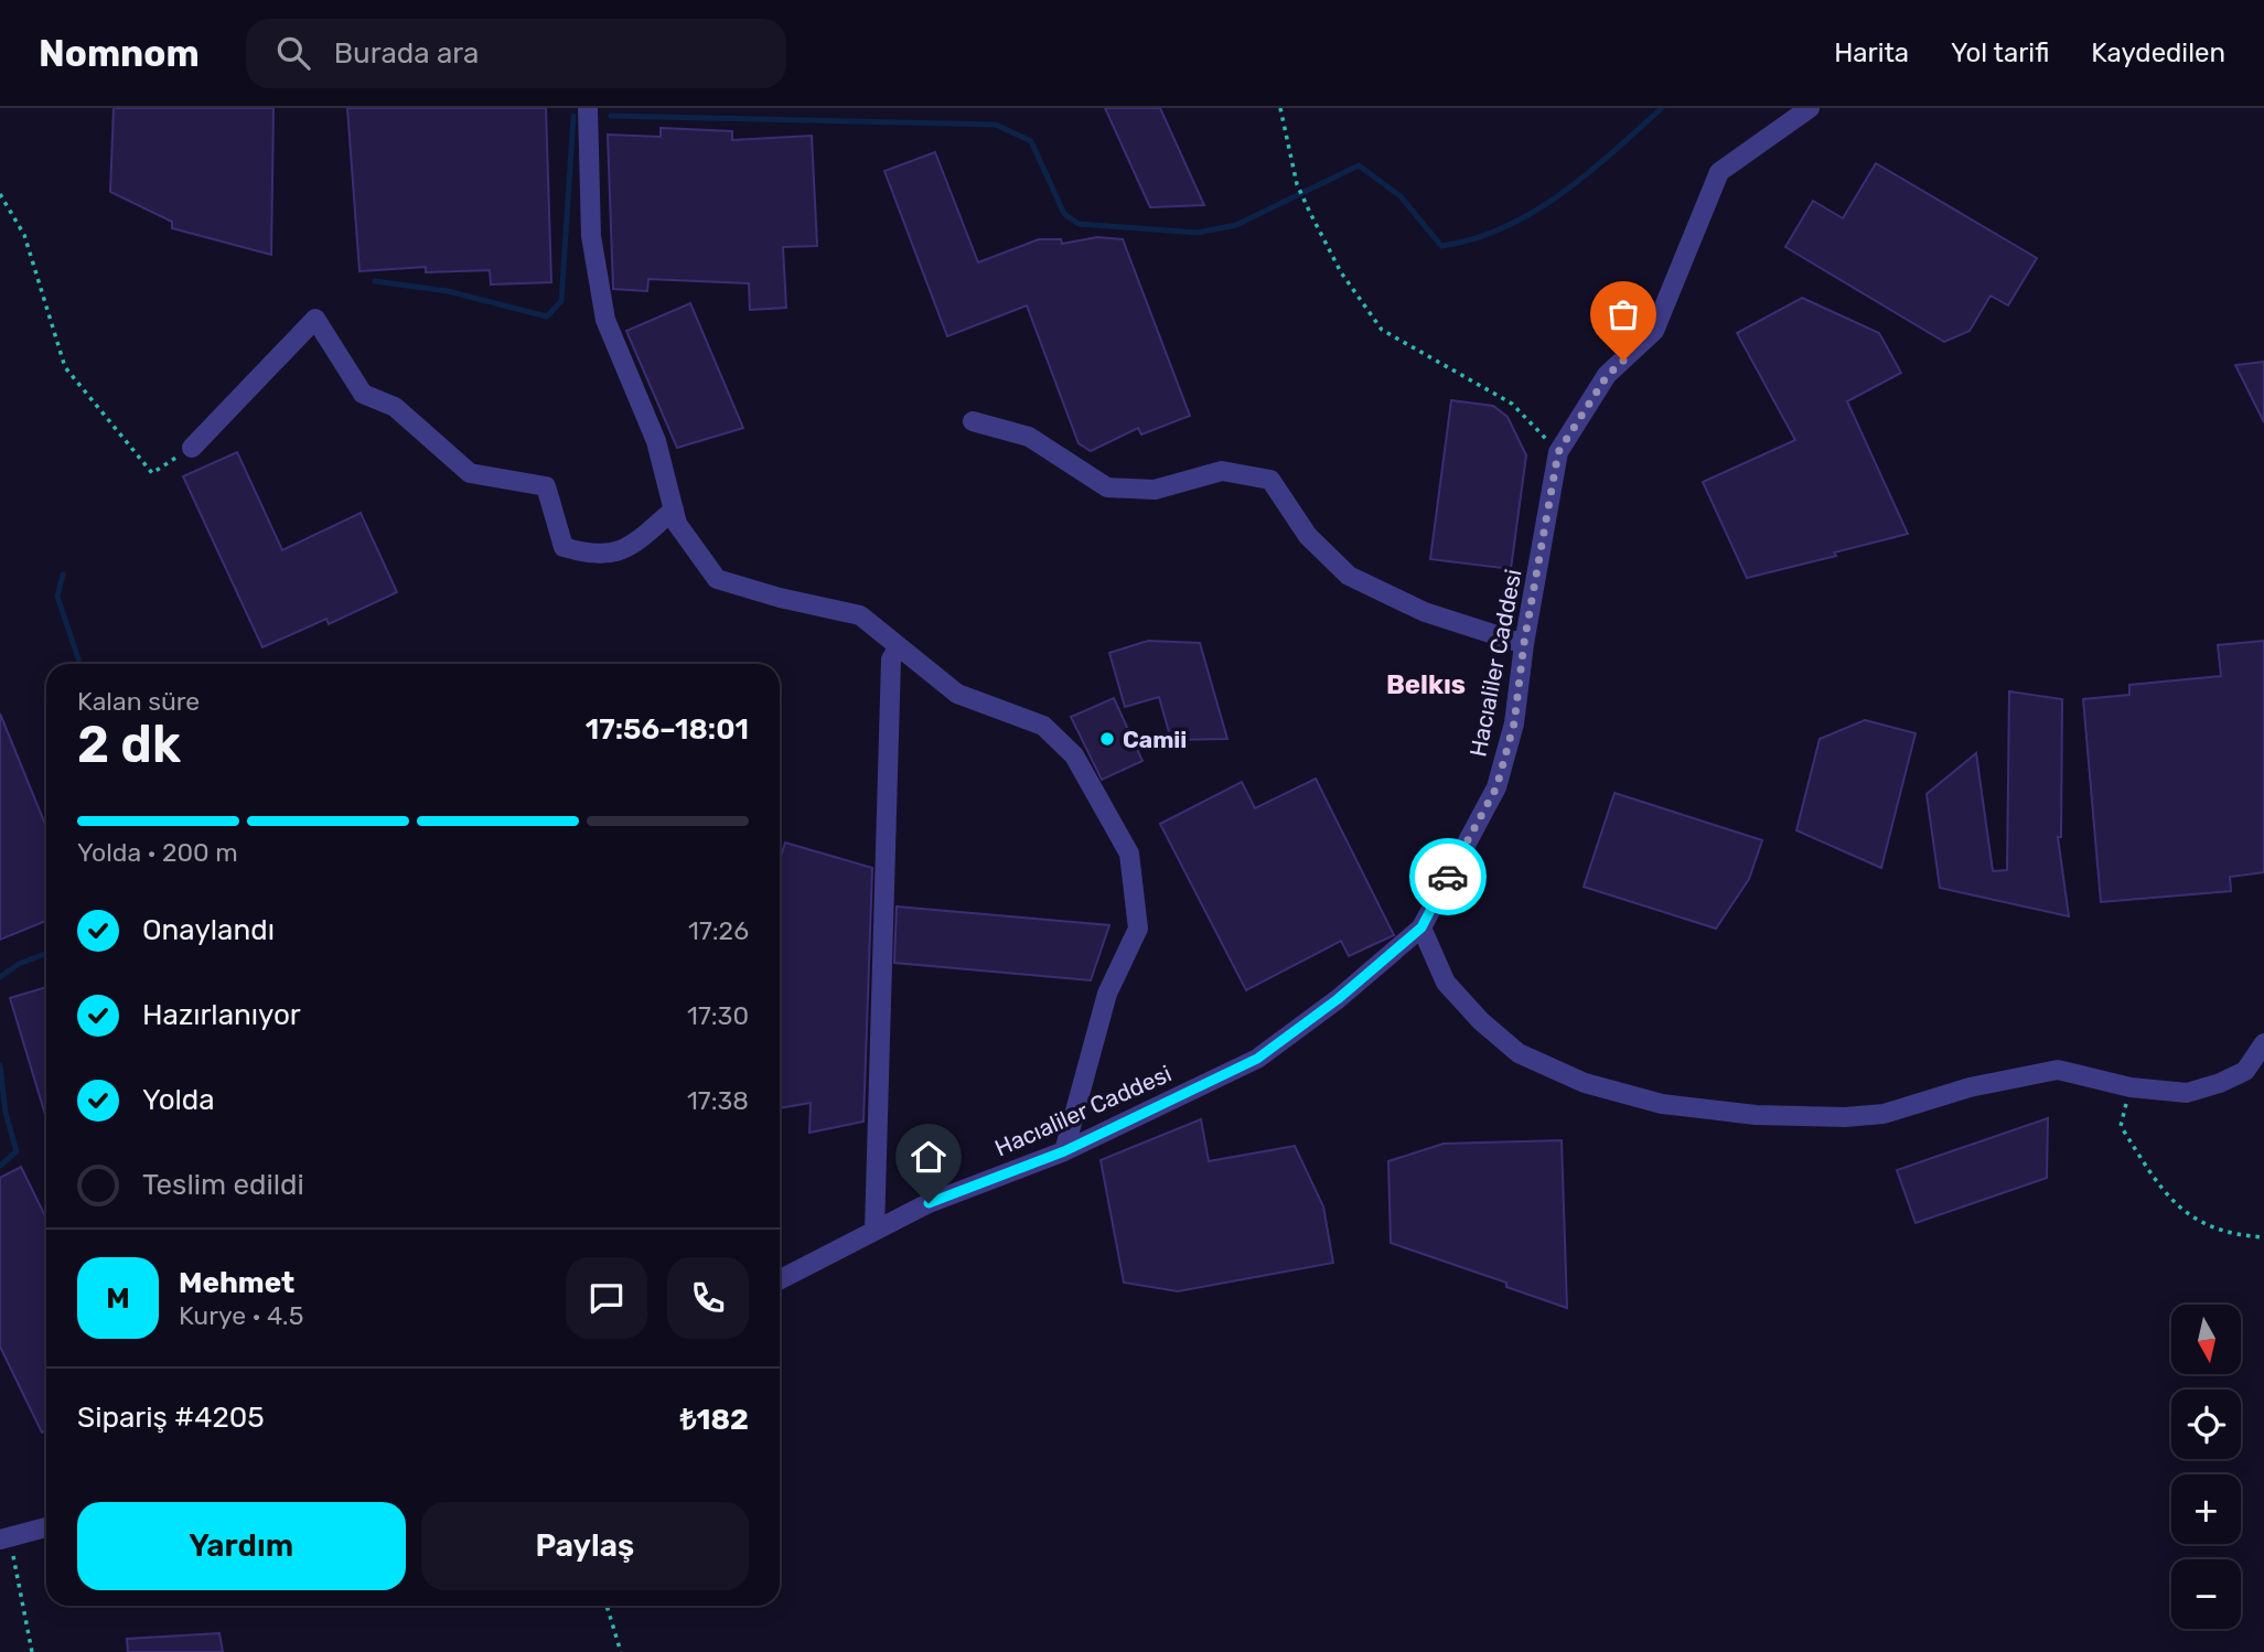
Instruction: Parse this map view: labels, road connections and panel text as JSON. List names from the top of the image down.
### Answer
{
  "streets": {
    "street": ["Hacıaliler Caddesi"]
  },
  "districts": ["Belkıs"],
  "places": ["Camii"],
  "north": "bottom",
  "page": {
    "header": "Nomnom",
    "search": "Burada ara",
    "nav": ["Harita", "Yol tarifi", "Kaydedilen"],
    "heading": ["2 dk", "Kalan süre", "17:56–18:01"],
    "panel": [
      "Mehmet",
      "Kurye · 4.5",
      "Sipariş #4205",
      "₺182"
    ],
    "bar": "Yolda · 200 m",
    "list": [
      ["Onaylandı", "17:26"],
      ["Hazırlanıyor", "17:30"],
      ["Yolda", "17:38"],
      "Teslim edildi"
    ],
    "round": "M",
    "map_buttons": ["+", "−"],
    "buttons": ["Yardım", "Paylaş"]
  }
}
